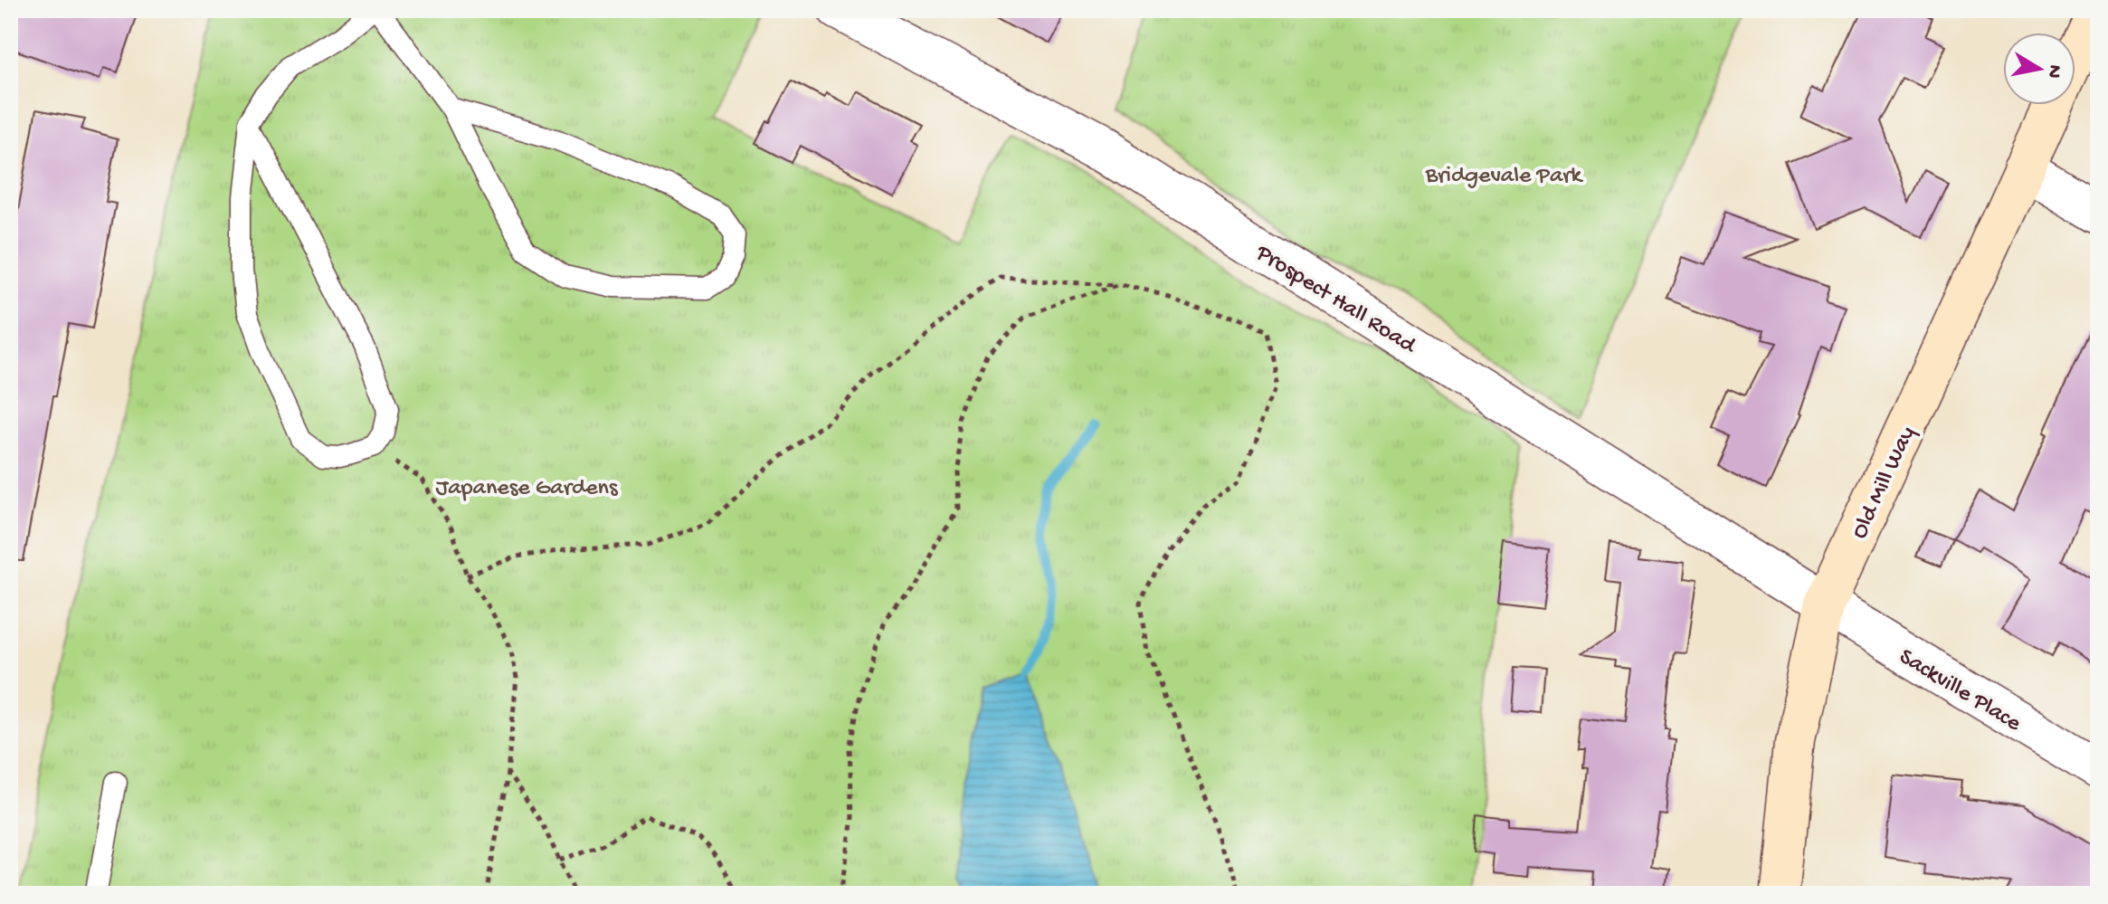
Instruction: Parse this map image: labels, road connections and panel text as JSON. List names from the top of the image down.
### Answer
{
  "streets": {
    "street": ["Prospect Hall Road", "Old Mill Way", "Sackville Place"]
  },
  "crossings": [
    ["Prospect Hall Road", "Old Mill Way"],
    ["Prospect Hall Road", "Sackville Place"],
    ["Old Mill Way", "Sackville Place"]
  ],
  "parks": ["Bridgevale Park", "Japanese Gardens"],
  "north": "right"
}
